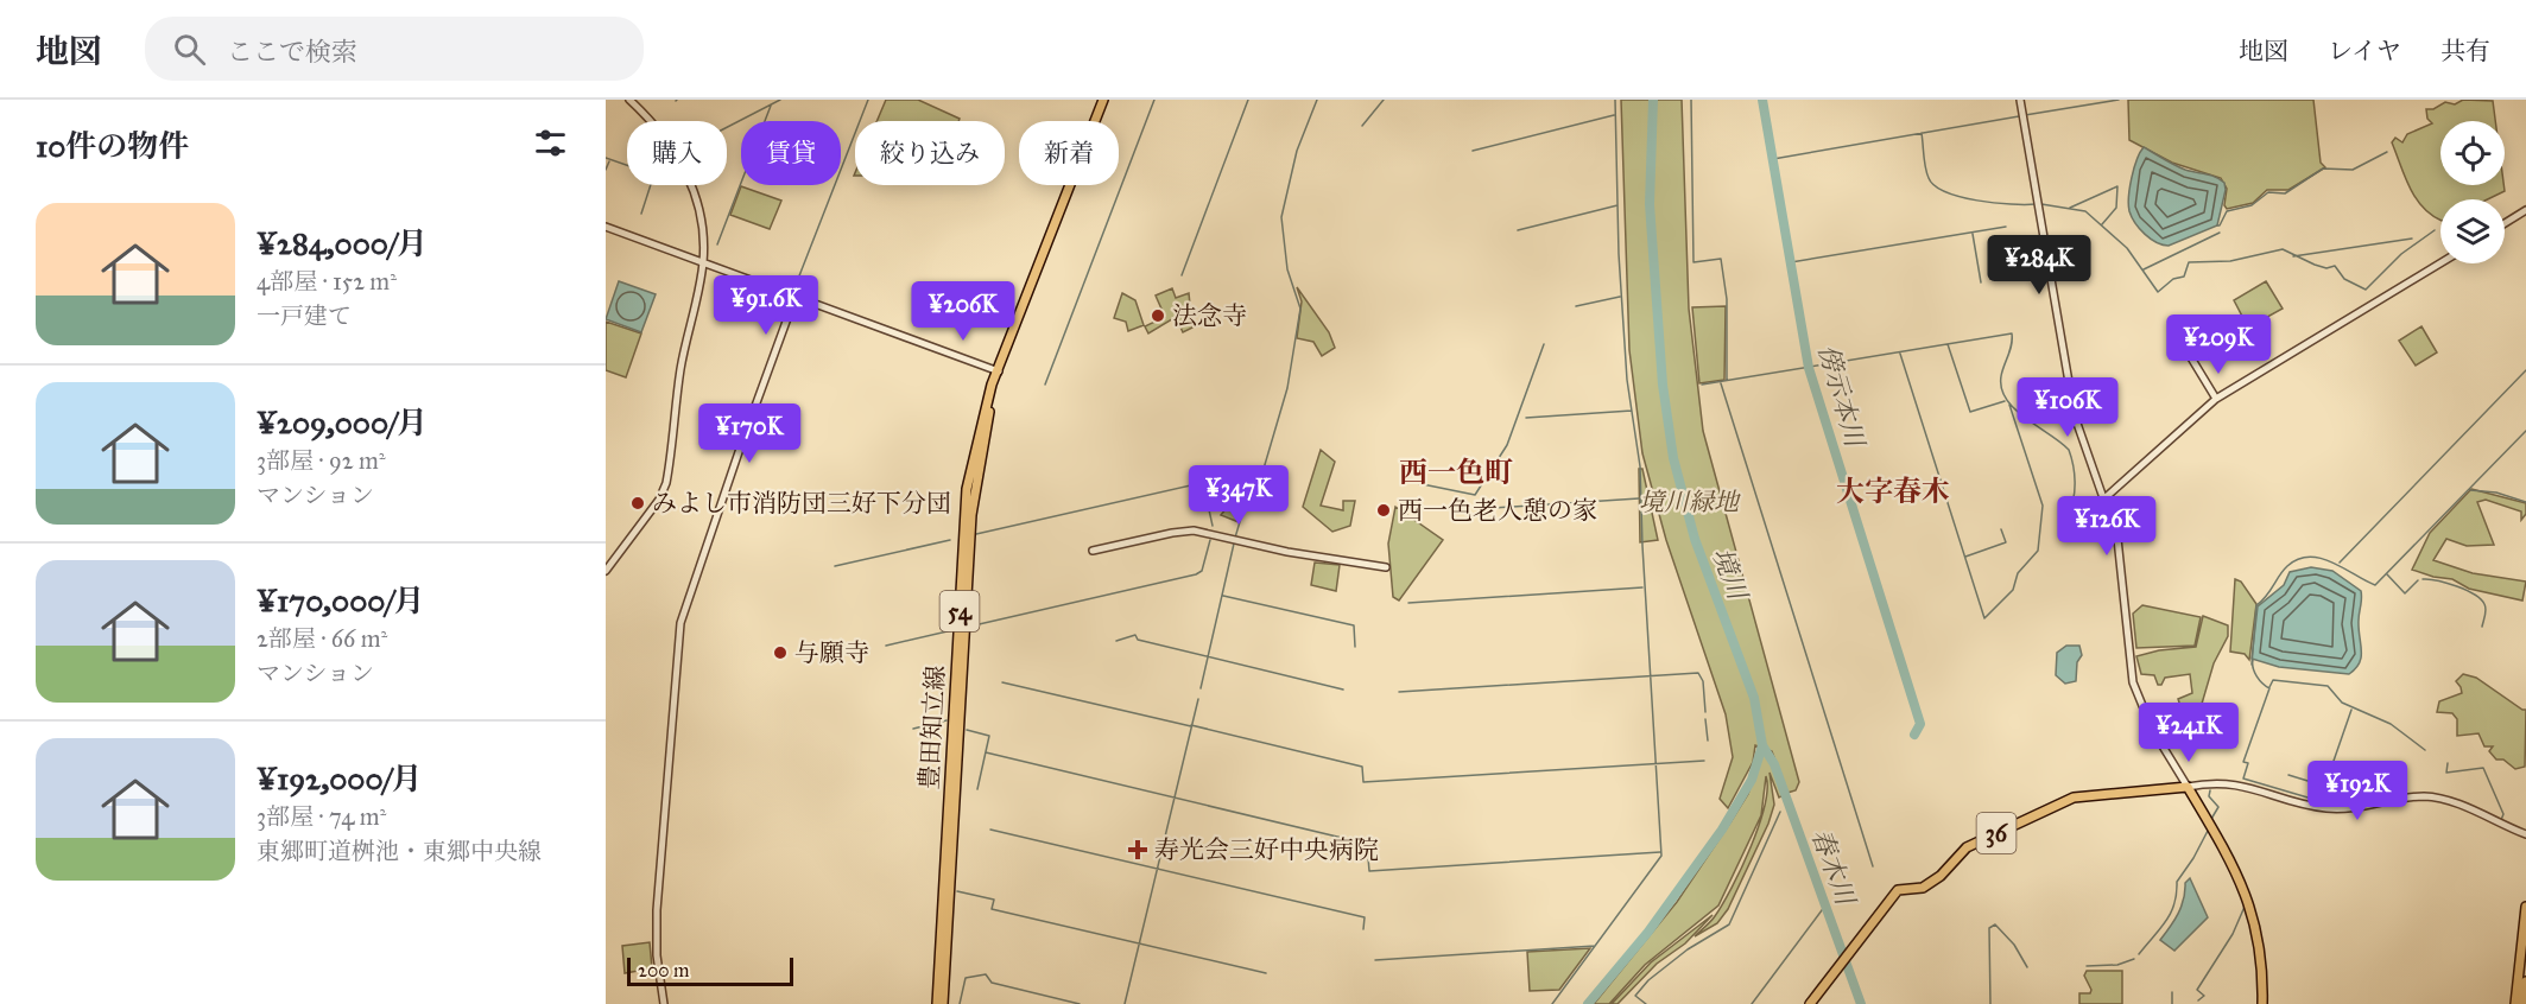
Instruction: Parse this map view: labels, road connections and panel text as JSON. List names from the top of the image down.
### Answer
{
  "streets": {
    "main road": ["54", "豊田知立線", "36"]
  },
  "districts": ["西一色町", "大字春木"],
  "water": ["傍示本川", "境川", "春木川"],
  "parks": ["境川緑地"],
  "places": {
    "other": [
      "法念寺",
      "みよし市消防団三好下分団",
      "西一色老人憩の家",
      "与願寺"
    ],
    "health": ["寿光会三好中央病院"]
  },
  "scale_bar": "200 m",
  "page": {
    "header": "地図",
    "search": "ここで検索",
    "nav": ["地図", "レイヤ", "共有"],
    "heading": "10件の物件",
    "chip": [
      "購入",
      "賃貸",
      "絞り込み",
      "新着"
    ],
    "list": [
      {
        "name": "¥284,000/月",
        "note": "4部屋 · 152 m² · 一戸建て"
      },
      {
        "name": "¥209,000/月",
        "note": "3部屋 · 92 m² · マンション"
      },
      {
        "name": "¥170,000/月",
        "note": "2部屋 · 66 m² · マンション"
      },
      {
        "name": "¥192,000/月",
        "note": "3部屋 · 74 m² · 東郷町道桝池・東郷中央線"
      }
    ],
    "price": [
      "¥284K",
      "¥91.6K",
      "¥206K",
      "¥209K",
      "¥106K",
      "¥170K",
      "¥347K",
      "¥126K",
      "¥241K",
      "¥192K"
    ],
    "scale": "200 m"
  }
}
